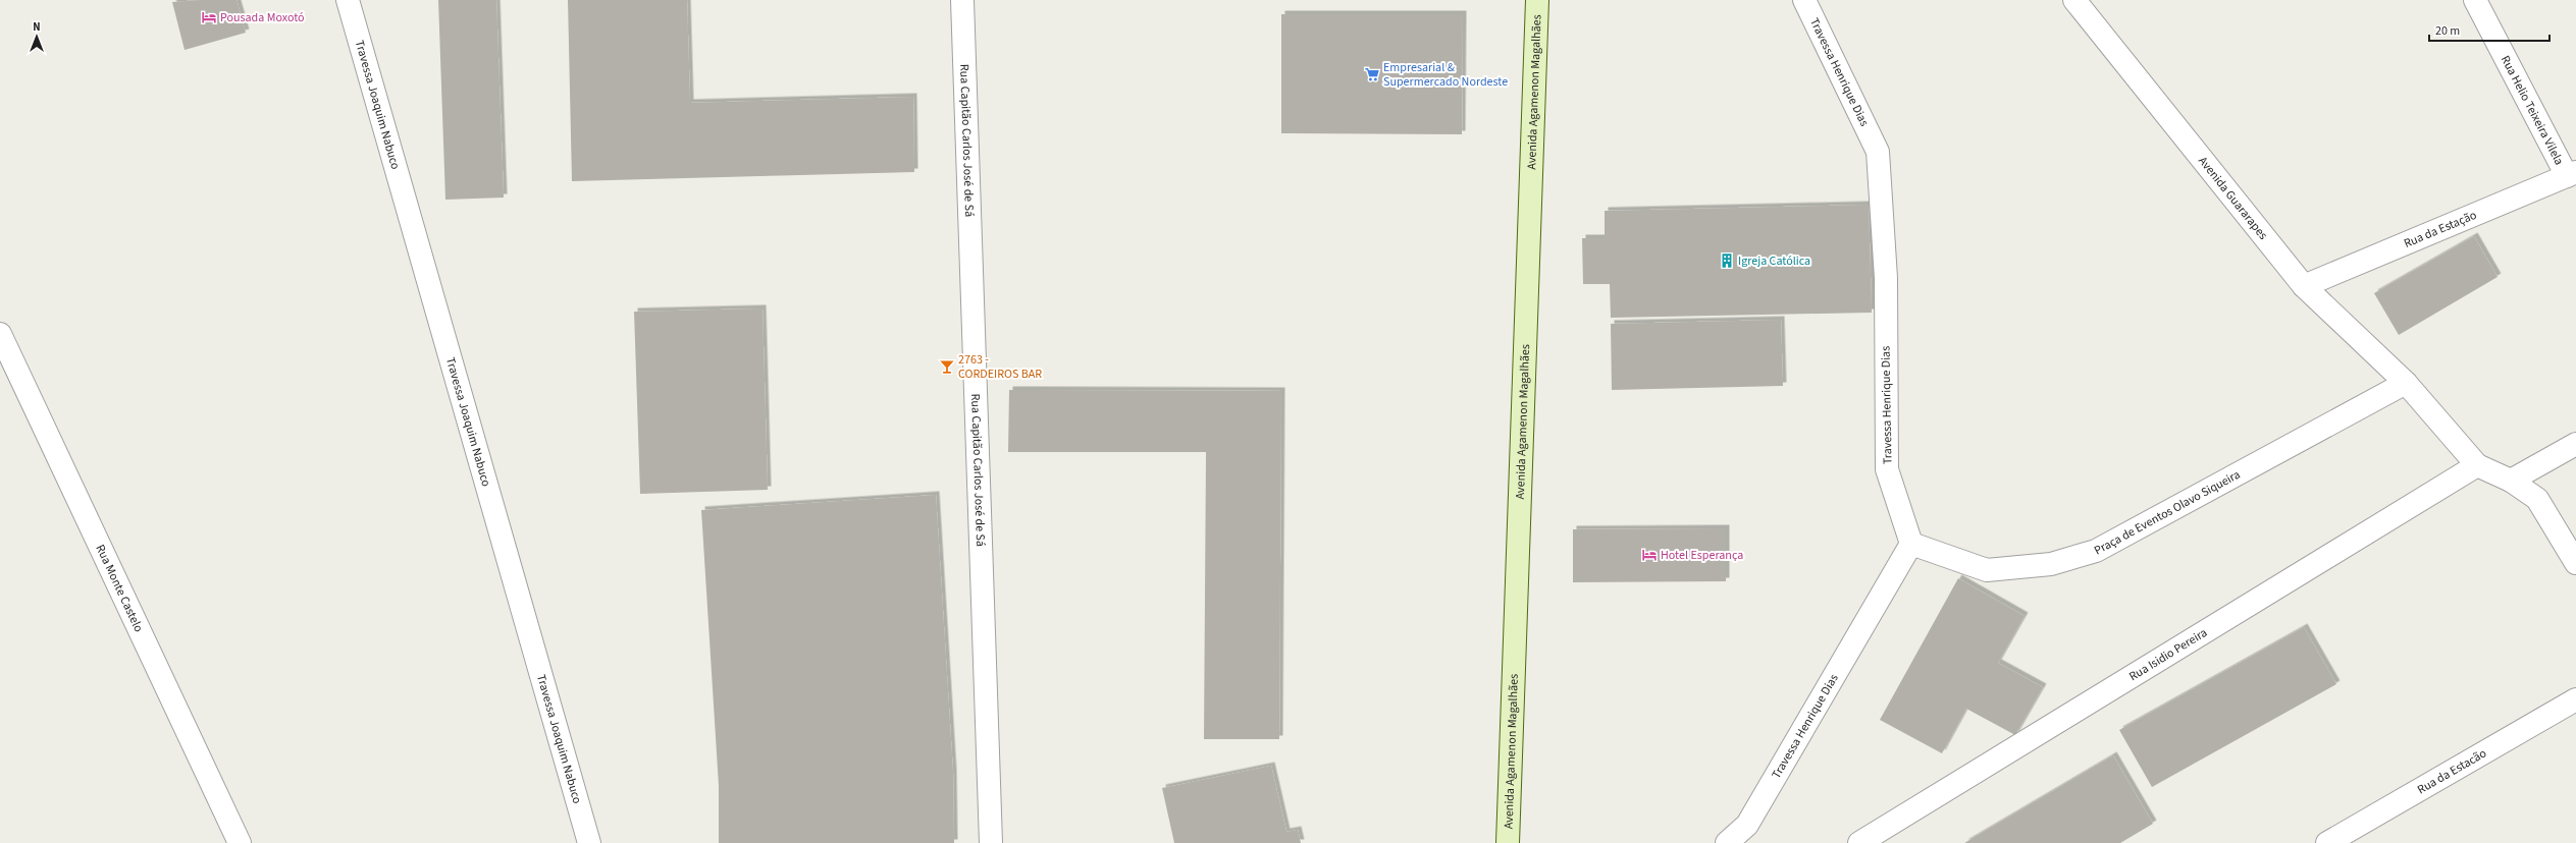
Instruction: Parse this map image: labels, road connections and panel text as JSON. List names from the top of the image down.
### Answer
{
  "streets": {
    "main road": ["Avenida Agamenon Magalhães"],
    "street": [
      "Travessa Henrique Dias",
      "Travessa Joaquim Nabuco",
      "Rua Helio Teixeira Vilela",
      "Rua Capitão Carlos José de Sá",
      "Avenida Guararapes",
      "Rua da Estação",
      "Praça de Eventos Olavo Siqueira",
      "Rua Monte Castelo",
      "Rua Isidio Pereira",
      "Rua da Estacão"
    ]
  },
  "crossings": [
    ["Travessa Henrique Dias", "Praça de Eventos Olavo Siqueira"],
    ["Rua Helio Teixeira Vilela", "Rua da Estação"],
    ["Avenida Guararapes", "Rua da Estação"],
    ["Avenida Guararapes", "Praça de Eventos Olavo Siqueira"],
    ["Avenida Guararapes", "Rua Isidio Pereira"]
  ],
  "places": {
    "hotel": ["Pousada Moxotó", "Hotel Esperança"],
    "supermarket": ["Empresarial & Supermercado Nordeste"],
    "building": ["Igreja Católica"],
    "bar": ["2763 - CORDEIROS BAR"]
  },
  "scale_bar": "20 m",
  "north": "top"
}
